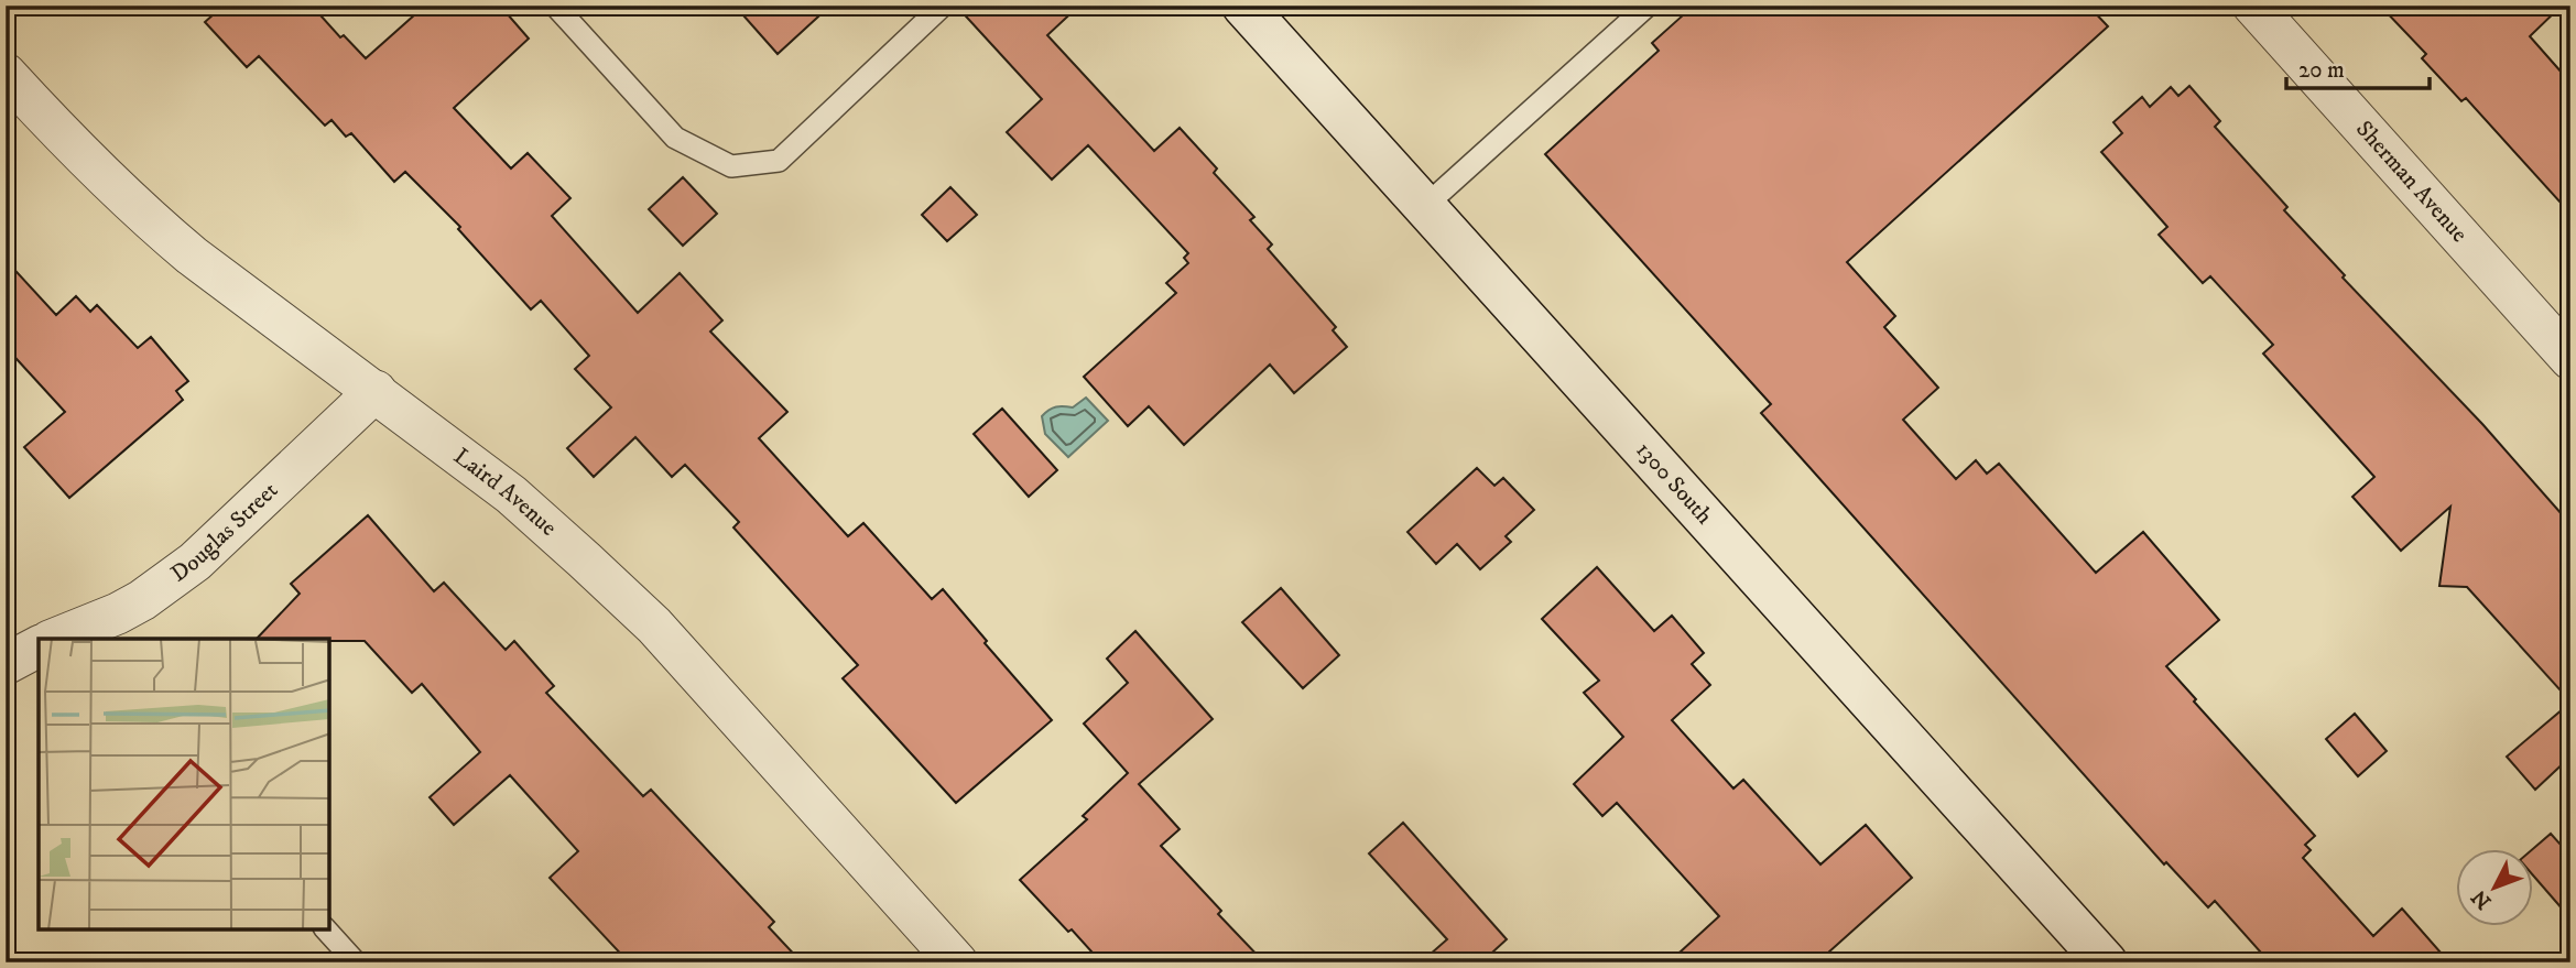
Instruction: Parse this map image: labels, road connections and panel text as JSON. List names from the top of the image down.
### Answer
{
  "streets": {
    "street": [
      "Sherman Avenue",
      "1300 South",
      "Laird Avenue",
      "Douglas Street"
    ]
  },
  "crossings": [
    ["Laird Avenue", "Douglas Street"]
  ],
  "scale_bar": "20 m",
  "north": "bottom left"
}
